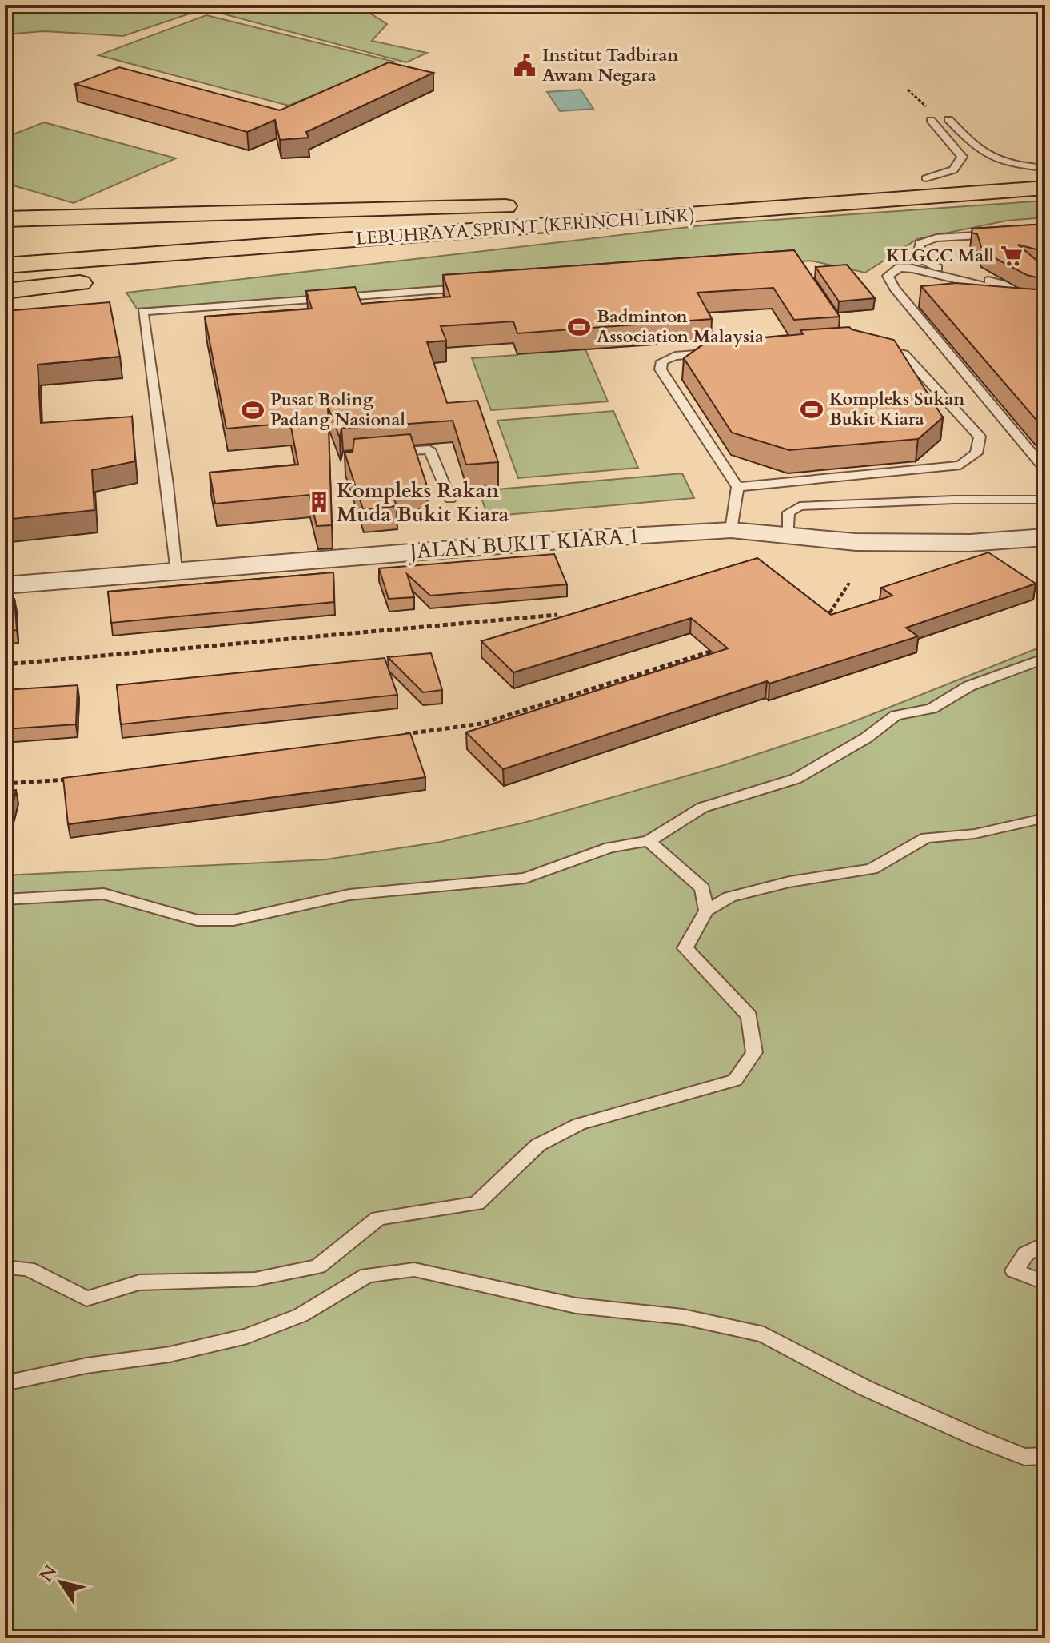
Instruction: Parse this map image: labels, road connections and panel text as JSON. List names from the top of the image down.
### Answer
{
  "streets": {
    "highway": ["LEBUHRAYA SPRINT (KERINCHI LINK)"],
    "street": ["JALAN BUKIT KIARA 1"]
  },
  "places": {
    "public building": ["Institut Tadbiran Awam Negara"],
    "supermarket": ["KLGCC Mall"],
    "sports": ["Badminton Association Malaysia", "Kompleks Sukan Bukit Kiara", "Pusat Boling Padang Nasional"],
    "building": ["Kompleks Rakan Muda Bukit Kiara"]
  },
  "north": "top left"
}
